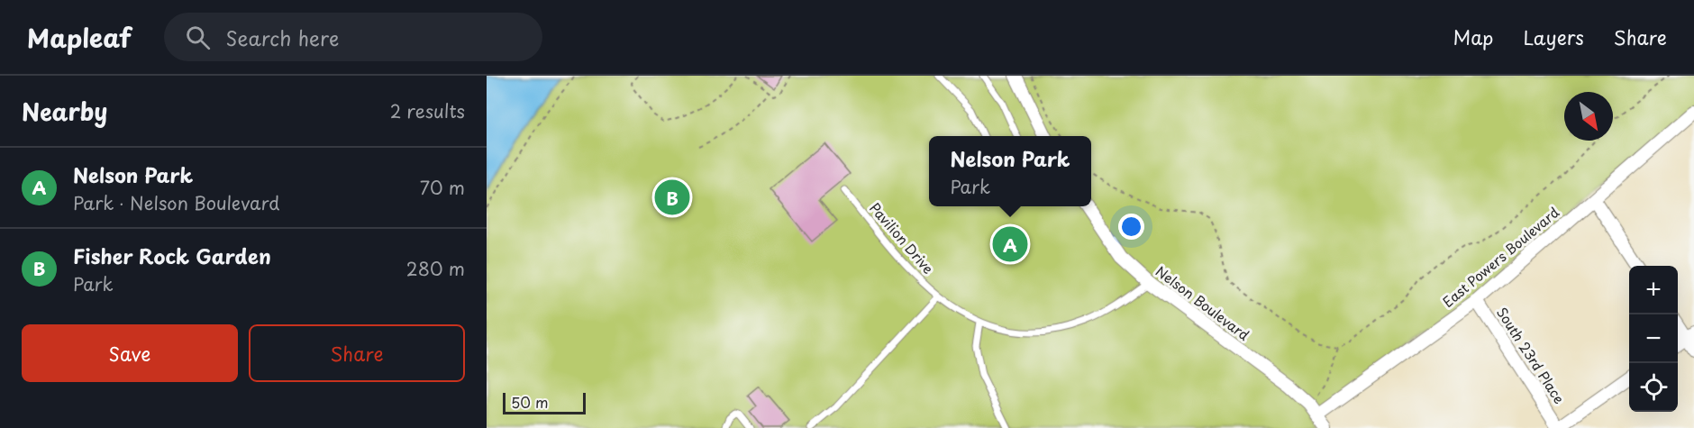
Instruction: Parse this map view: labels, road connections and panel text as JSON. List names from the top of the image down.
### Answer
{
  "streets": {
    "street": ["East Powers Boulevard", "Nelson Boulevard", "South 23rd Place"],
    "lane": ["Pavilion Drive"]
  },
  "crossings": [
    ["Pavilion Drive", "Nelson Boulevard"],
    ["East Powers Boulevard", "Nelson Boulevard"],
    ["East Powers Boulevard", "South 23rd Place"]
  ],
  "scale_bar": "50 m",
  "north": "bottom right",
  "page": {
    "header": "Mapleaf",
    "search": "Search here",
    "nav": ["Map", "Layers", "Share"],
    "heading": ["Nearby", "2 results"],
    "popup": ["Nelson Park", "Park"],
    "list": [
      {
        "mark": "A",
        "name": "Nelson Park",
        "note": "Park · Nelson Boulevard",
        "value": "70 m"
      },
      {
        "mark": "B",
        "name": "Fisher Rock Garden",
        "note": "Park",
        "value": "280 m"
      }
    ],
    "pins": ["B", "A"],
    "map_buttons": ["+", "−"],
    "buttons": ["Save", "Share"],
    "scale": "50 m"
  }
}
